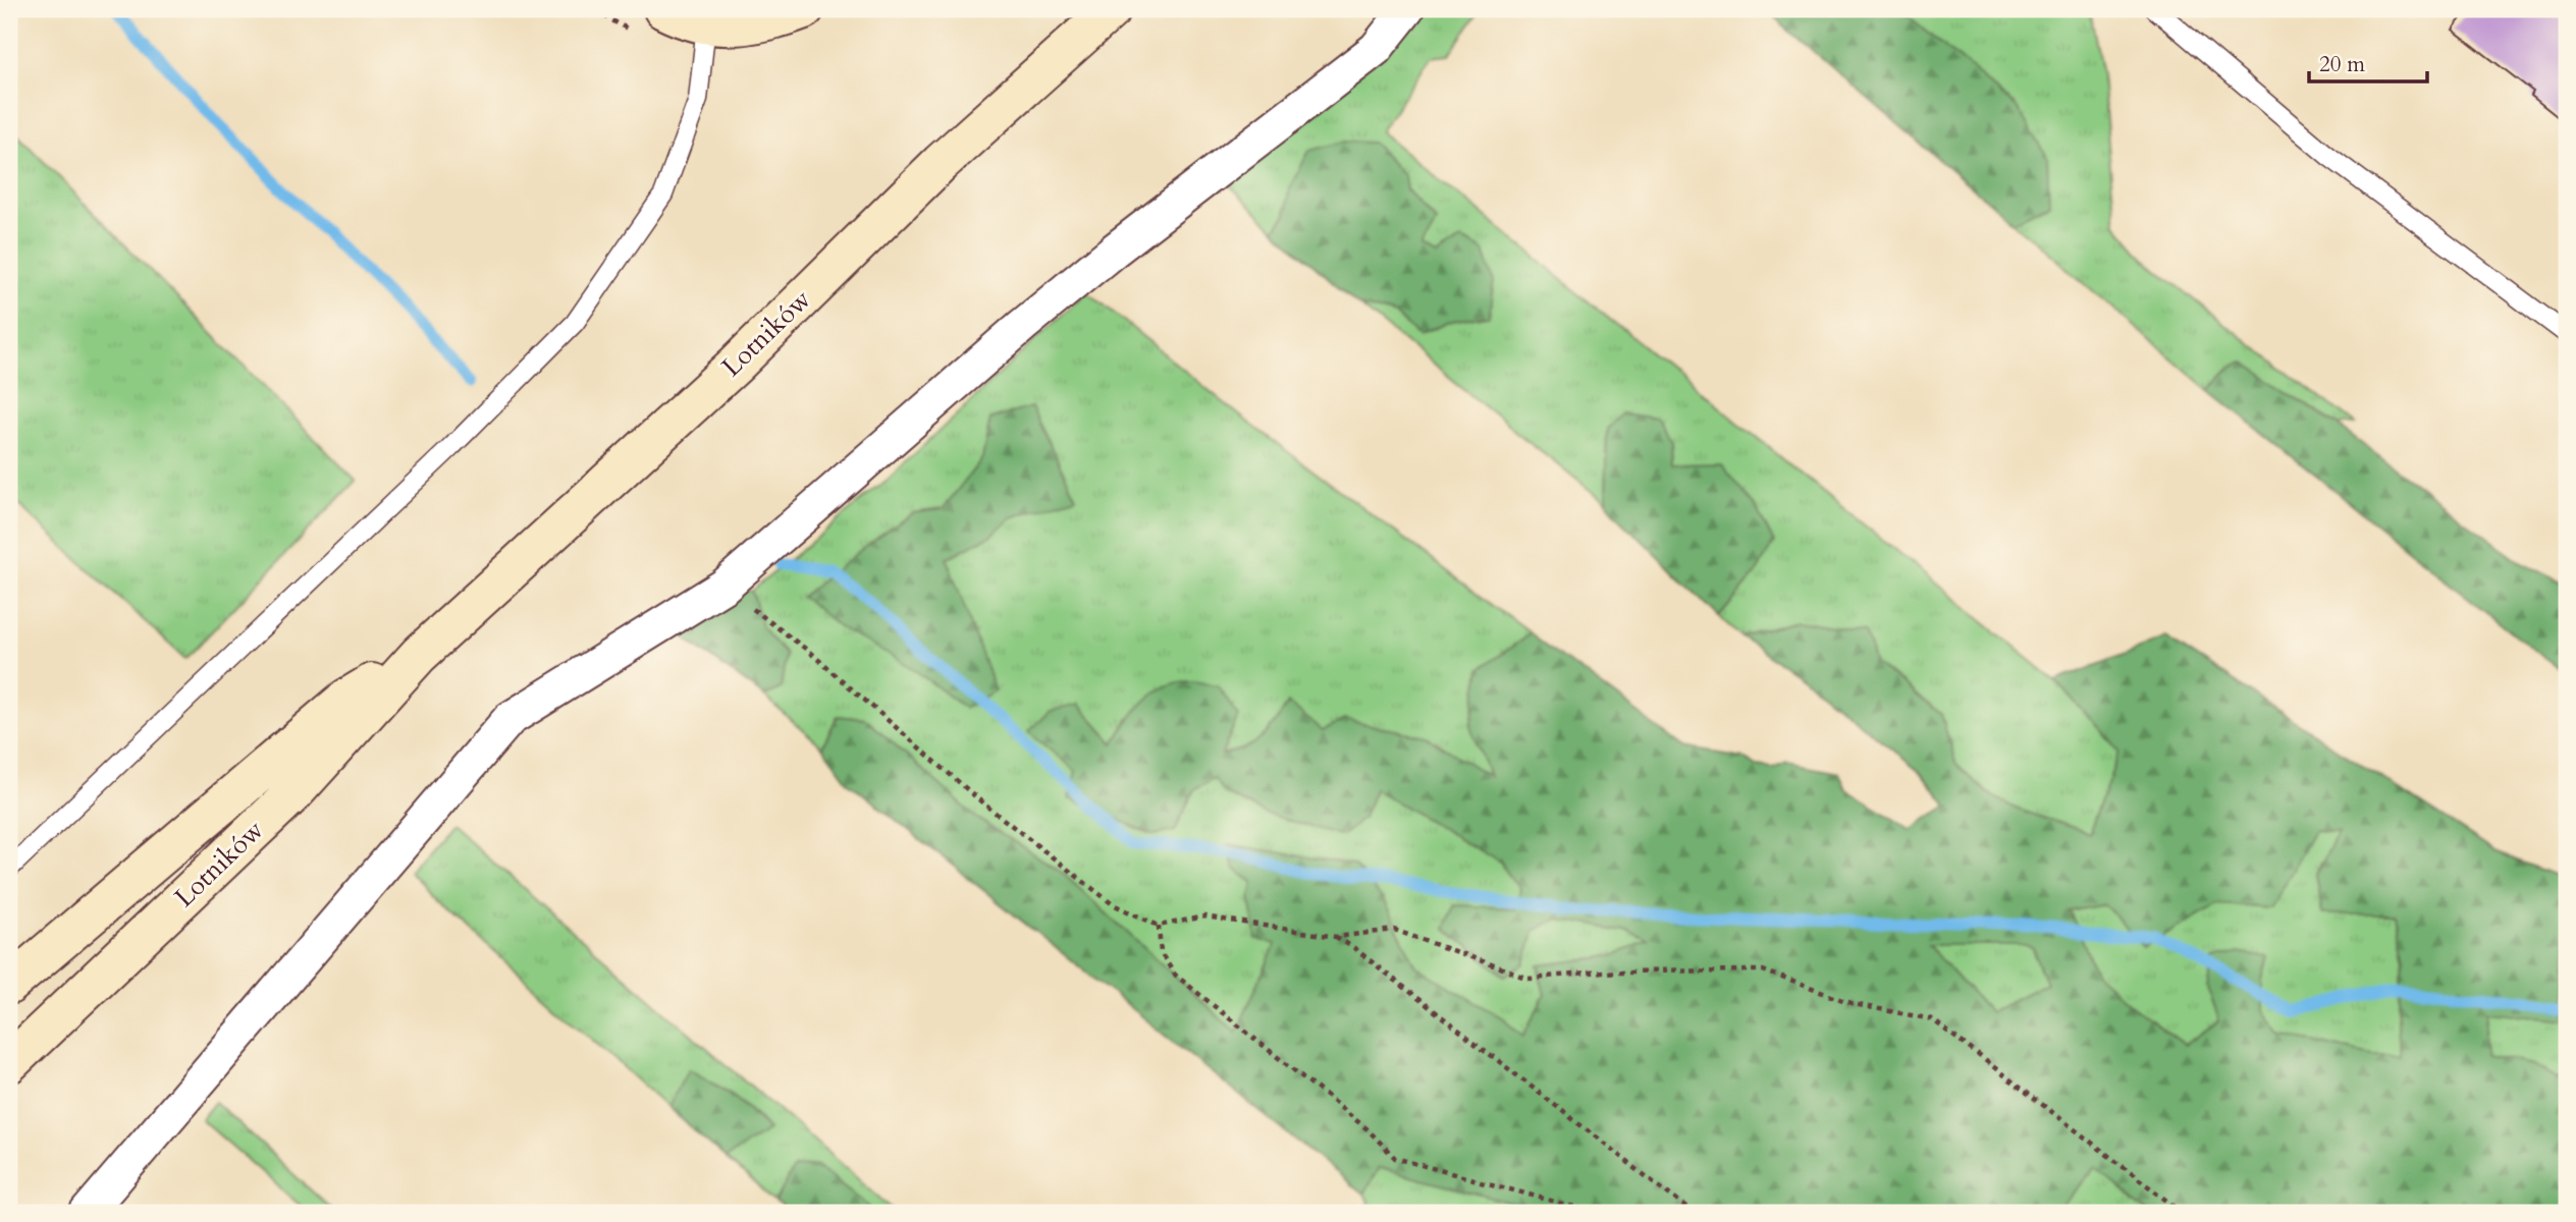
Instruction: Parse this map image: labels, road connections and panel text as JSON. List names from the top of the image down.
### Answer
{
  "streets": {
    "street": ["Lotników"]
  },
  "scale_bar": "20 m"
}
